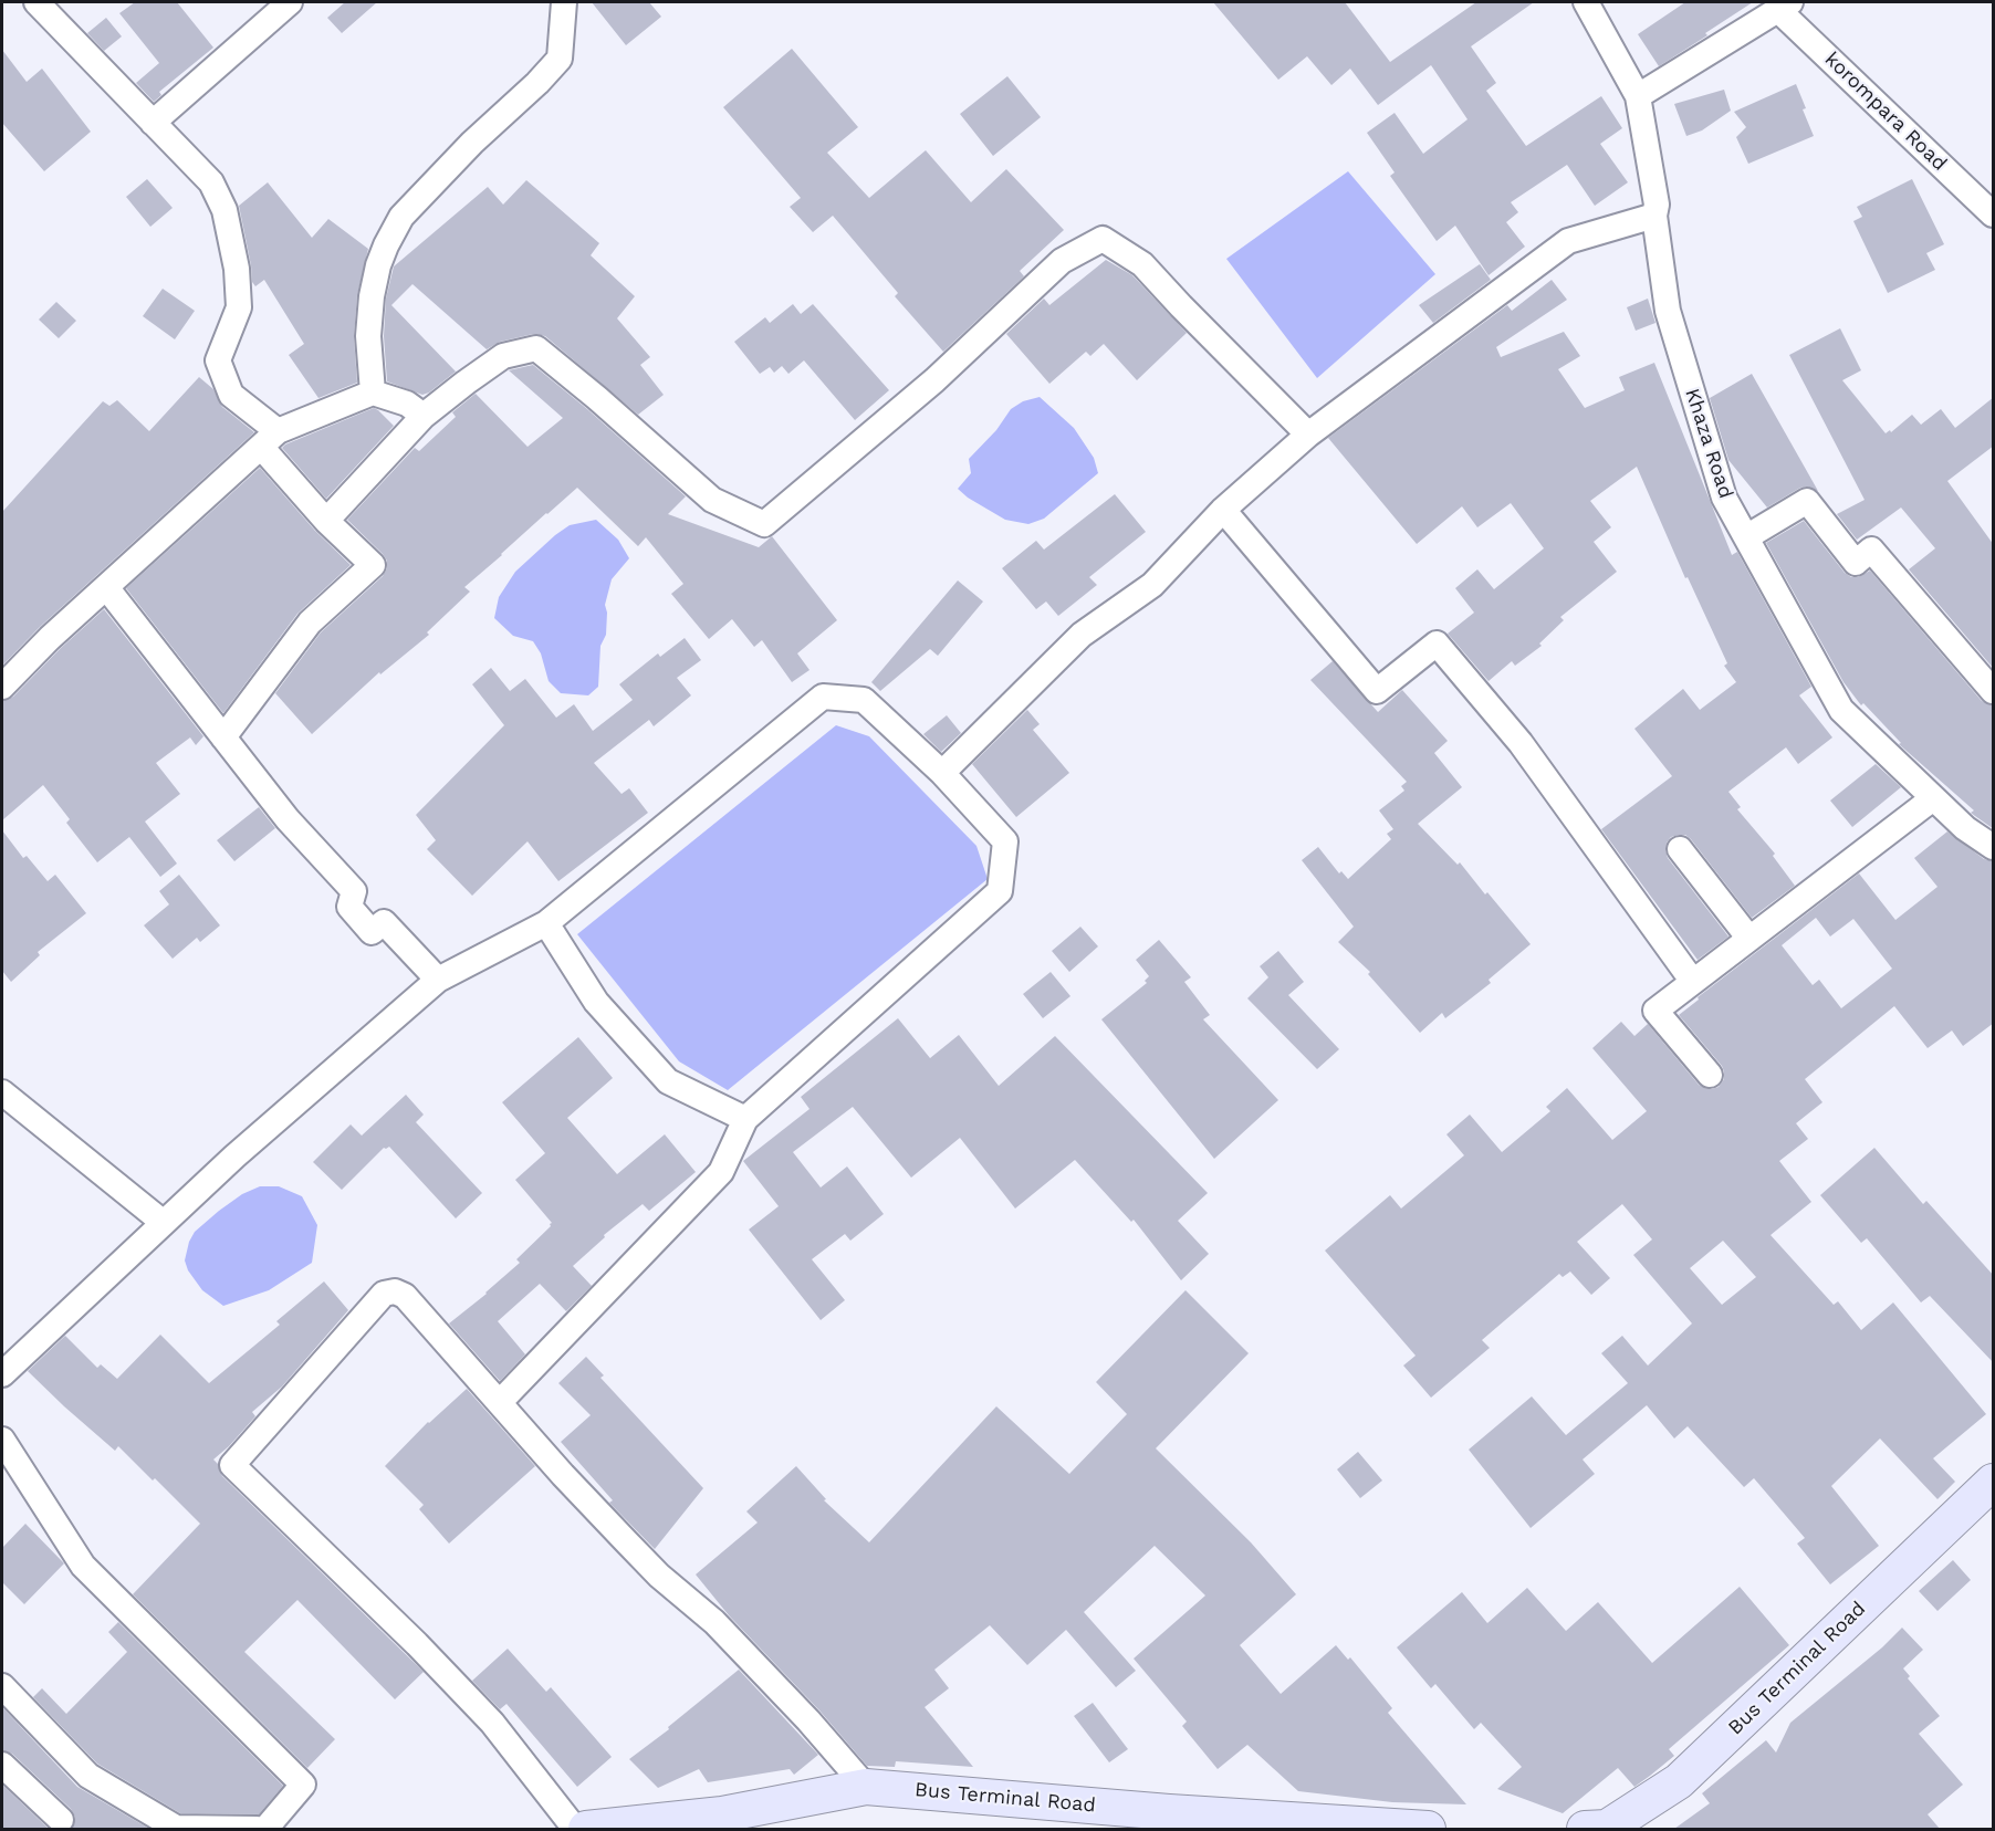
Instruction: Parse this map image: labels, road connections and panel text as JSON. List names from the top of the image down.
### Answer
{
  "streets": {
    "main road": ["Bus Terminal Road"],
    "street": ["korompara Road", "Khaza Road"]
  }
}
